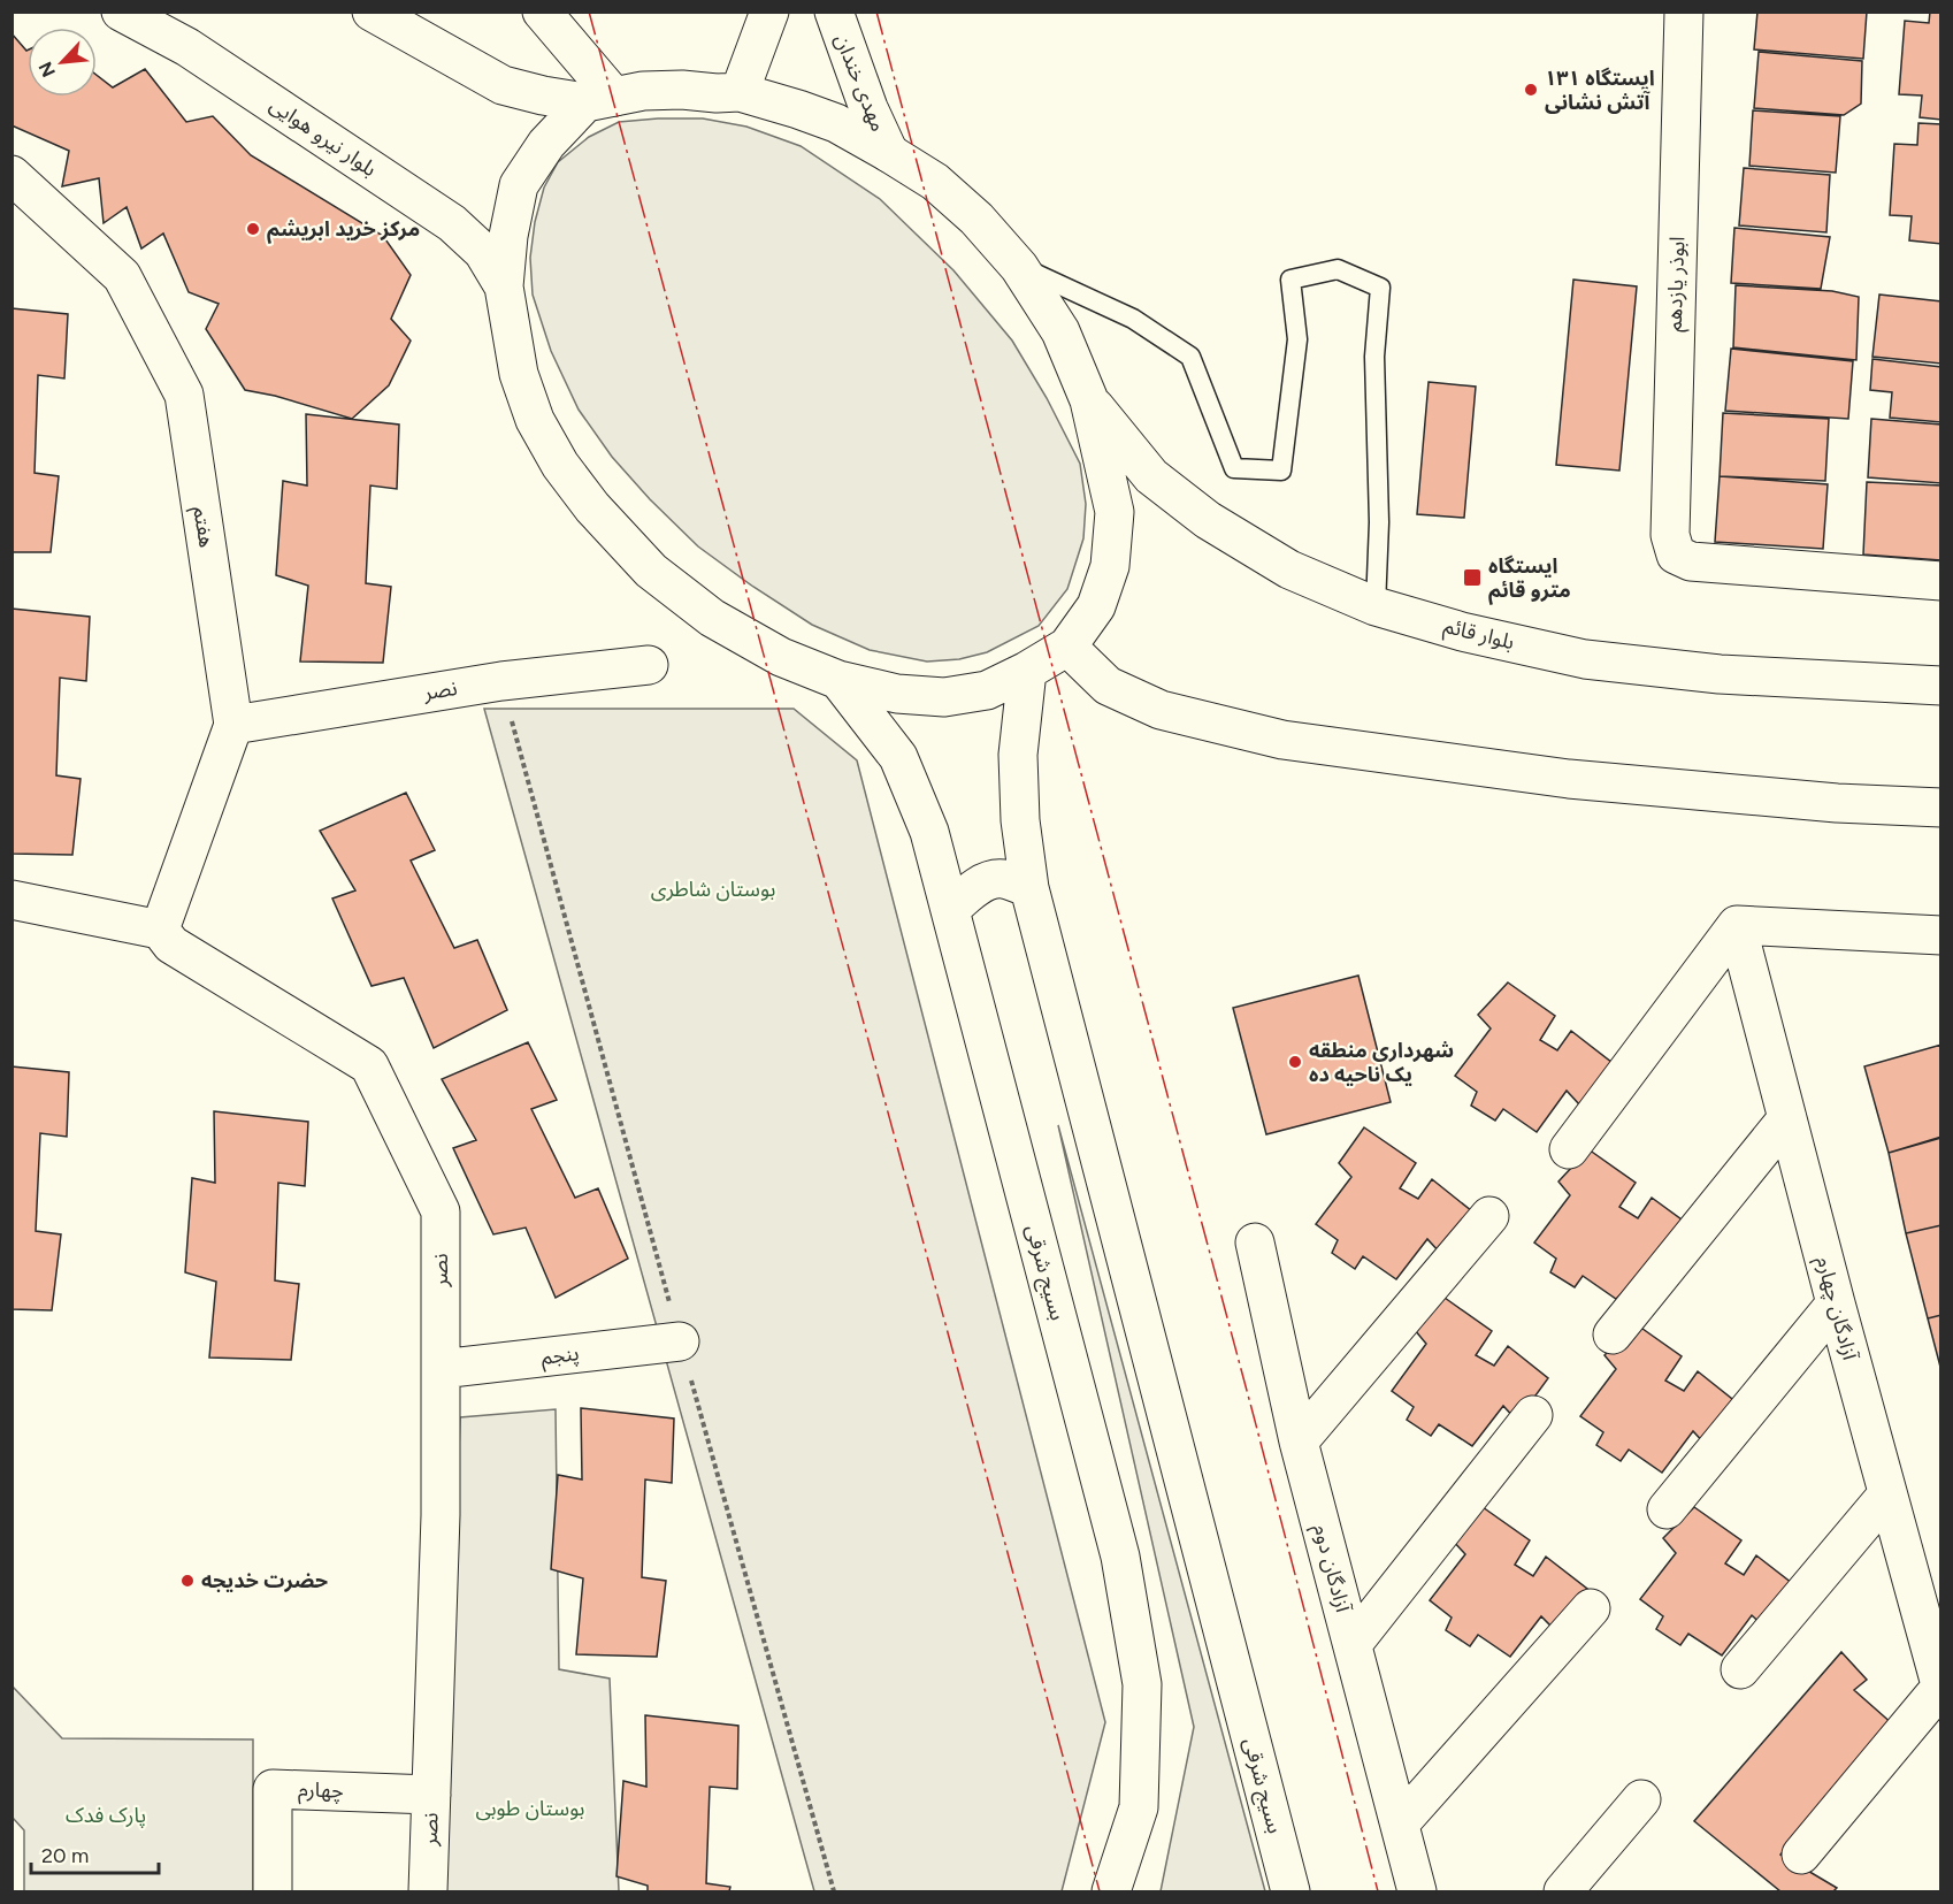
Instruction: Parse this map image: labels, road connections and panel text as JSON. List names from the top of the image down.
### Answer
{
  "streets": {
    "street": [
      "مهدی خندان",
      "بلوار نیرو هوایی",
      "ابوذر یازدهم",
      "هفتم",
      "بلوار قائم",
      "نصر",
      "بسیج شرقی",
      "آزادگان چهارم",
      "پنجم",
      "آزادگان دوم",
      "چهارم"
    ]
  },
  "crossings": [
    ["هفتم", "نصر"],
    ["نصر", "پنجم"],
    ["نصر", "چهارم"]
  ],
  "parks": ["بوستان شاطری", "بوستان طوبی", "پارک فدک"],
  "places": {
    "other": [
      "ایستگاه ۱۳۱ آتش نشانی",
      "مرکز خرید ابریشم",
      "شهرداری منطقه یک ناحیه ده",
      "حضرت خدیجه"
    ],
    "transit": ["ایستگاه مترو قائم"]
  },
  "scale_bar": "20 m",
  "north": "bottom left"
}
